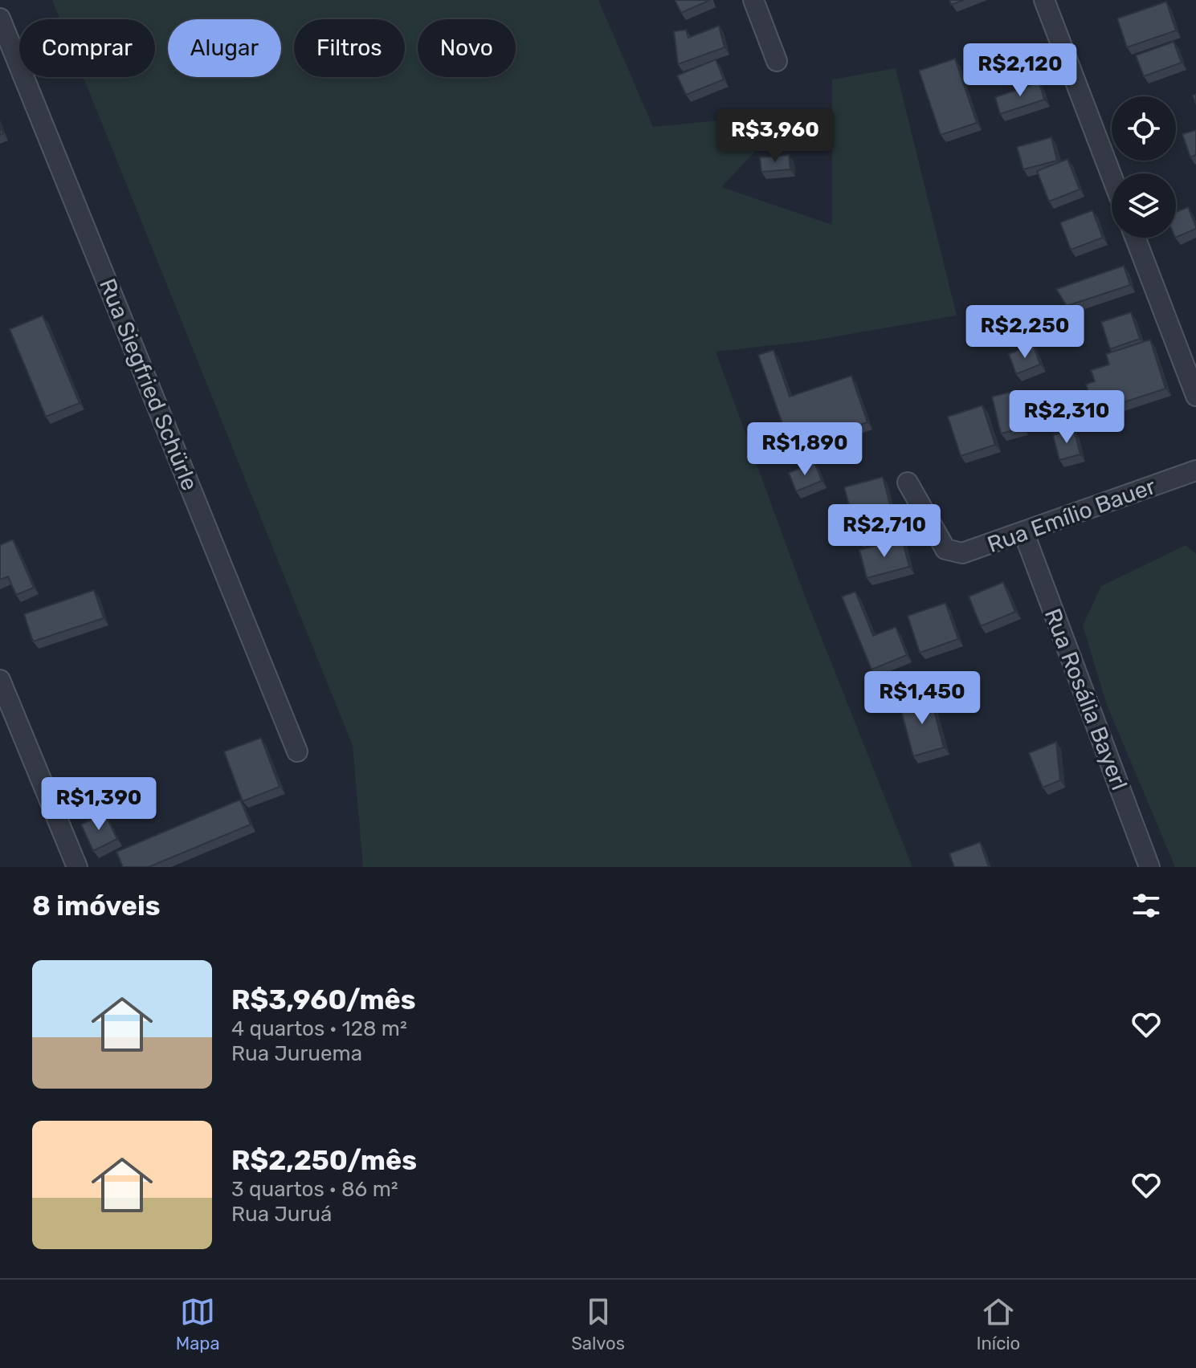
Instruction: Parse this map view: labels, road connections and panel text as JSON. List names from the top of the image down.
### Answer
{
  "streets": {
    "street": ["Rua Siegfried Schürle", "Rua Emílio Bauer", "Rua Rosália Bayerl"]
  },
  "crossings": [
    ["Rua Emílio Bauer", "Rua Rosália Bayerl"]
  ],
  "page": {
    "chip": [
      "Comprar",
      "Alugar",
      "Filtros",
      "Novo"
    ],
    "price": [
      "R$2,120",
      "R$3,960",
      "R$2,250",
      "R$2,310",
      "R$1,890",
      "R$2,710",
      "R$1,450",
      "R$1,390"
    ],
    "heading": "8 imóveis",
    "list": [
      {
        "name": "R$3,960/mês",
        "note": "4 quartos · 128 m² · Rua Juruema"
      },
      {
        "name": "R$2,250/mês",
        "note": "3 quartos · 86 m² · Rua Juruá"
      }
    ],
    "tabs": ["Mapa", "Salvos", "Início"]
  }
}
